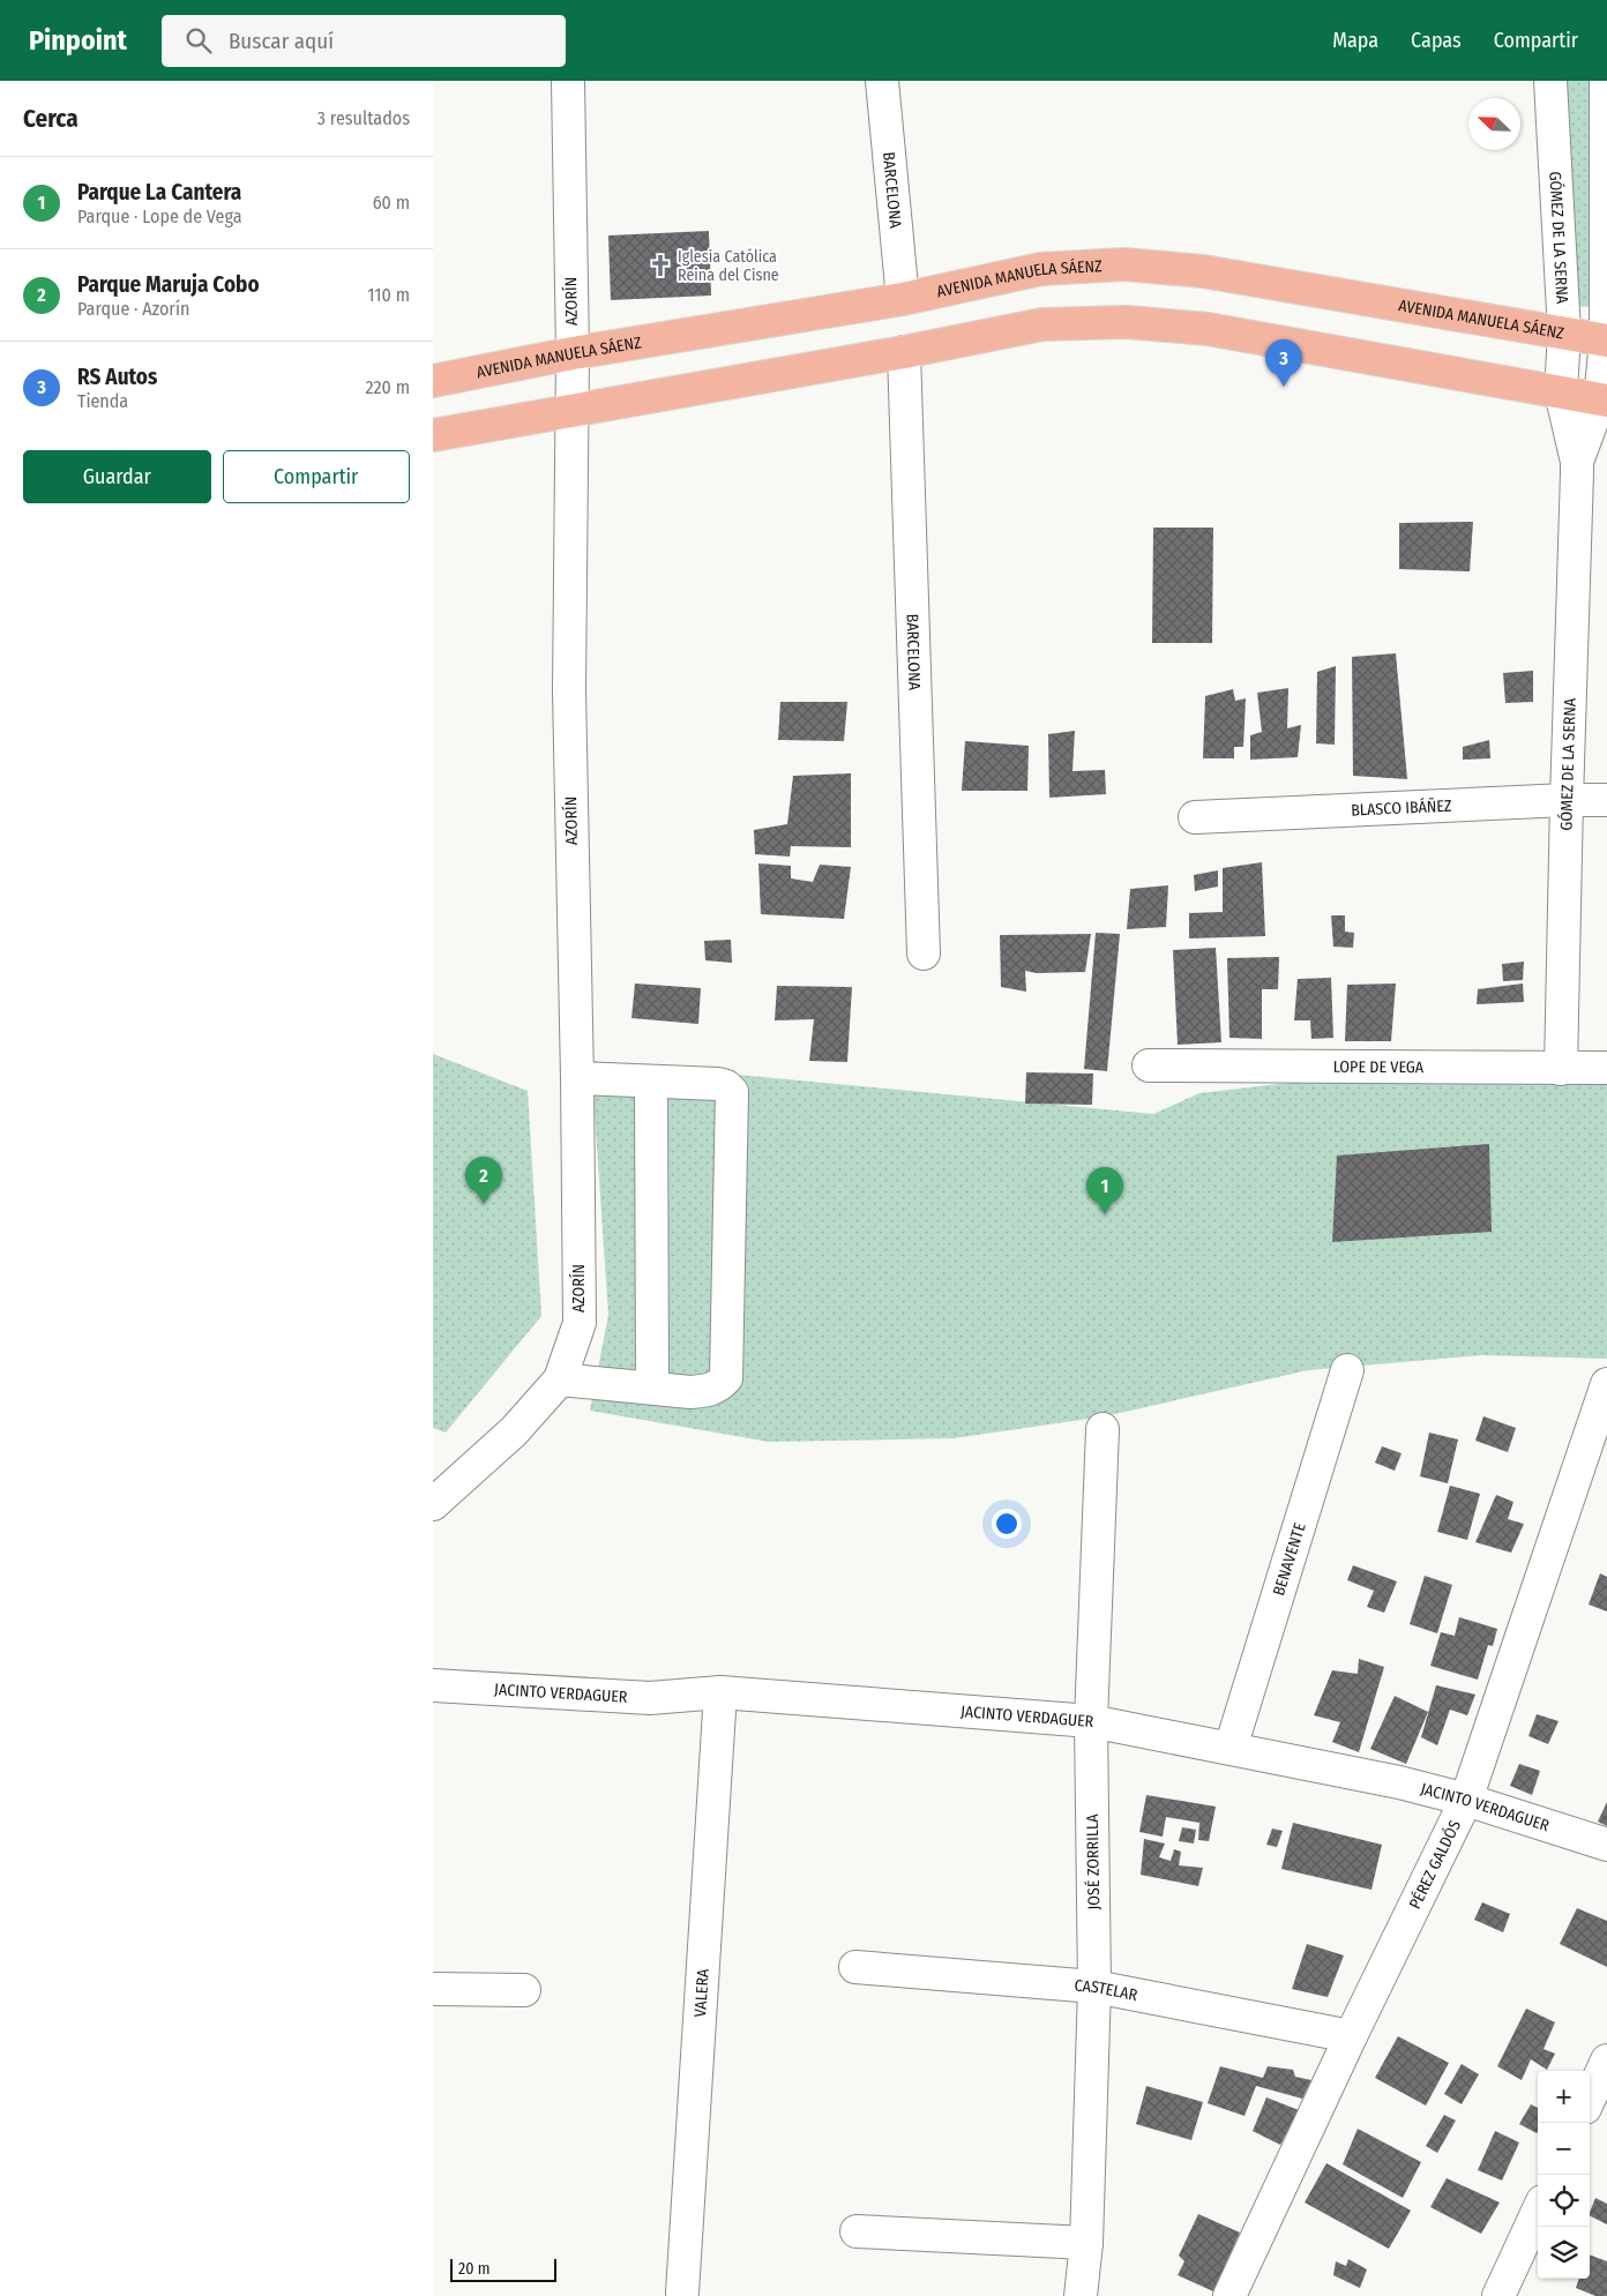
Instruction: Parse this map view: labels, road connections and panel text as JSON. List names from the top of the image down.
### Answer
{
  "streets": {
    "main road": ["AVENIDA MANUELA SÁENZ"],
    "street": [
      "BARCELONA",
      "GÓMEZ DE LA SERNA",
      "AZORÍN",
      "BLASCO IBÁÑEZ",
      "LOPE DE VEGA",
      "BENAVENTE",
      "JACINTO VERDAGUER",
      "JOSÉ ZORRILLA",
      "PÉREZ GALDÓS",
      "CASTELAR",
      "VALERA"
    ]
  },
  "crossings": [
    ["BARCELONA", "AVENIDA MANUELA SÁENZ"],
    ["GÓMEZ DE LA SERNA", "AVENIDA MANUELA SÁENZ"],
    ["GÓMEZ DE LA SERNA", "BLASCO IBÁÑEZ"],
    ["GÓMEZ DE LA SERNA", "LOPE DE VEGA"],
    ["AVENIDA MANUELA SÁENZ", "AZORÍN"],
    ["BENAVENTE", "JACINTO VERDAGUER"],
    ["JACINTO VERDAGUER", "JOSÉ ZORRILLA"],
    ["JACINTO VERDAGUER", "PÉREZ GALDÓS"],
    ["JACINTO VERDAGUER", "VALERA"],
    ["JOSÉ ZORRILLA", "CASTELAR"],
    ["PÉREZ GALDÓS", "CASTELAR"]
  ],
  "places": {
    "church": ["Iglesia Católica Reina del Cisne"]
  },
  "scale_bar": "20 m",
  "north": "top left",
  "page": {
    "header": "Pinpoint",
    "search": "Buscar aquí",
    "nav": ["Mapa", "Capas", "Compartir"],
    "heading": ["Cerca", "3 resultados"],
    "list": [
      {
        "mark": "1",
        "name": "Parque La Cantera",
        "note": "Parque · Lope de Vega",
        "value": "60 m"
      },
      {
        "mark": "2",
        "name": "Parque Maruja Cobo",
        "note": "Parque · Azorín",
        "value": "110 m"
      },
      {
        "mark": "3",
        "name": "RS Autos",
        "note": "Tienda",
        "value": "220 m"
      }
    ],
    "pins": ["3", "2", "1"],
    "buttons": ["Guardar", "Compartir"],
    "map_buttons": ["+", "−"],
    "scale": "20 m"
  }
}
